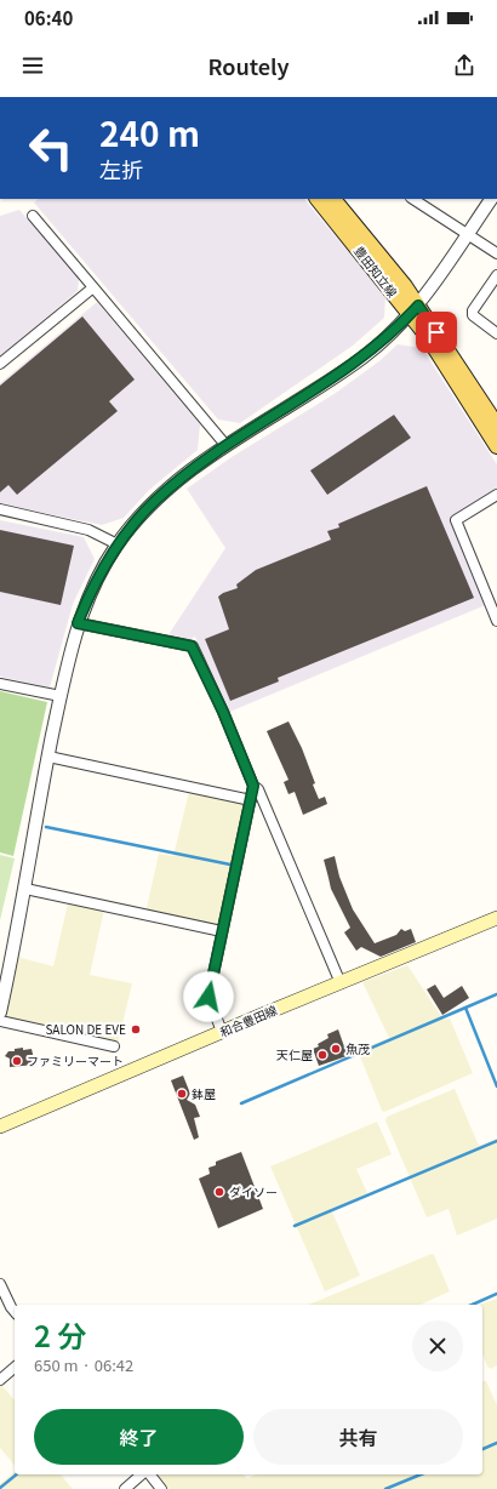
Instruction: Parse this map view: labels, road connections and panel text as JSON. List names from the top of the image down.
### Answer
{
  "streets": {
    "main road": ["豊田知立線", "和合豊田線"]
  },
  "places": [
    "SALON DE EVE",
    "魚茂",
    "天仁屋",
    "ファミリーマート",
    "鉢屋",
    "ダイソー"
  ],
  "page": {
    "status": "06:40",
    "header": "Routely",
    "turn": ["240 m", "左折"],
    "heading": ["2 分", "650 m · 06:42"],
    "buttons": ["終了", "共有"]
  }
}
